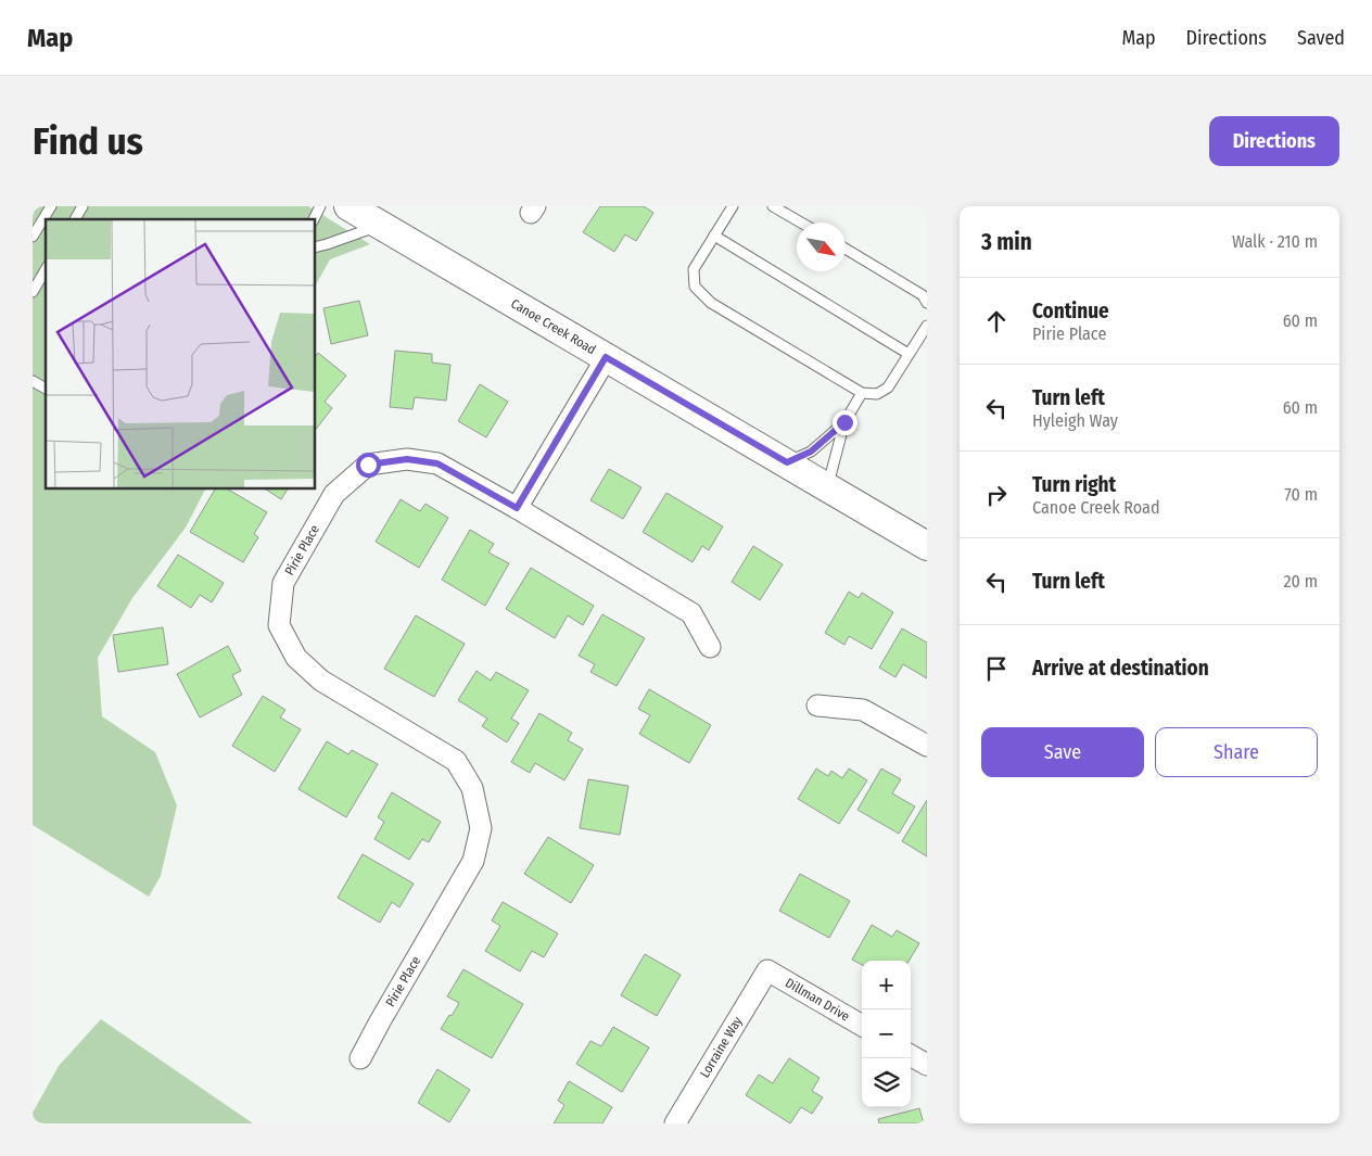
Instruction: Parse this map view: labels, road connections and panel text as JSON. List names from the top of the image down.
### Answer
{
  "streets": {
    "main road": ["Canoe Creek Road"],
    "street": ["Pirie Place", "Dillman Drive", "Lorraine Way"]
  },
  "crossings": [
    ["Dillman Drive", "Lorraine Way"]
  ],
  "north": "bottom right",
  "page": {
    "header": "Map",
    "nav": ["Map", "Directions", "Saved"],
    "buttons": [
      "Directions",
      ["Save", "Share"]
    ],
    "title": "Find us",
    "heading": ["3 min", "Walk · 210 m"],
    "list": [
      ["Continue", "Pirie Place", "60 m"],
      ["Turn left", "Hyleigh Way", "60 m"],
      ["Turn right", "Canoe Creek Road", "70 m"],
      ["Turn left", "20 m"],
      "Arrive at destination"
    ],
    "map_buttons": ["+", "−"]
  }
}
